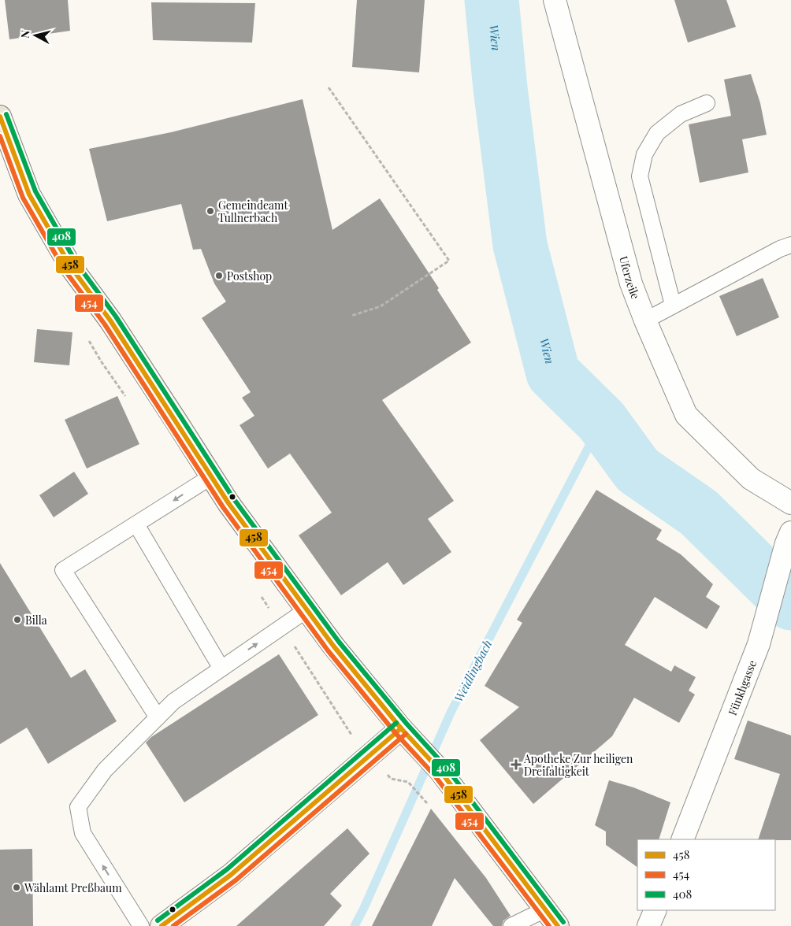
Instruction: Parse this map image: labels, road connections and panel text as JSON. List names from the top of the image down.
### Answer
{
  "streets": {
    "street": ["Uferzeile", "Fünkhgasse"]
  },
  "water": ["Wien", "Weidlingbach"],
  "places": {
    "other": [
      "Gemeindeamt Tullnerbach",
      "Postshop",
      "Billa",
      "Wählamt Preßbaum"
    ],
    "health": ["Apotheke Zur heiligen Dreifaltigkeit"]
  },
  "lines": ["transit line 408", "transit line 458", "transit line 454"],
  "legend": ["458", "454", "408"],
  "north": "left"
}
